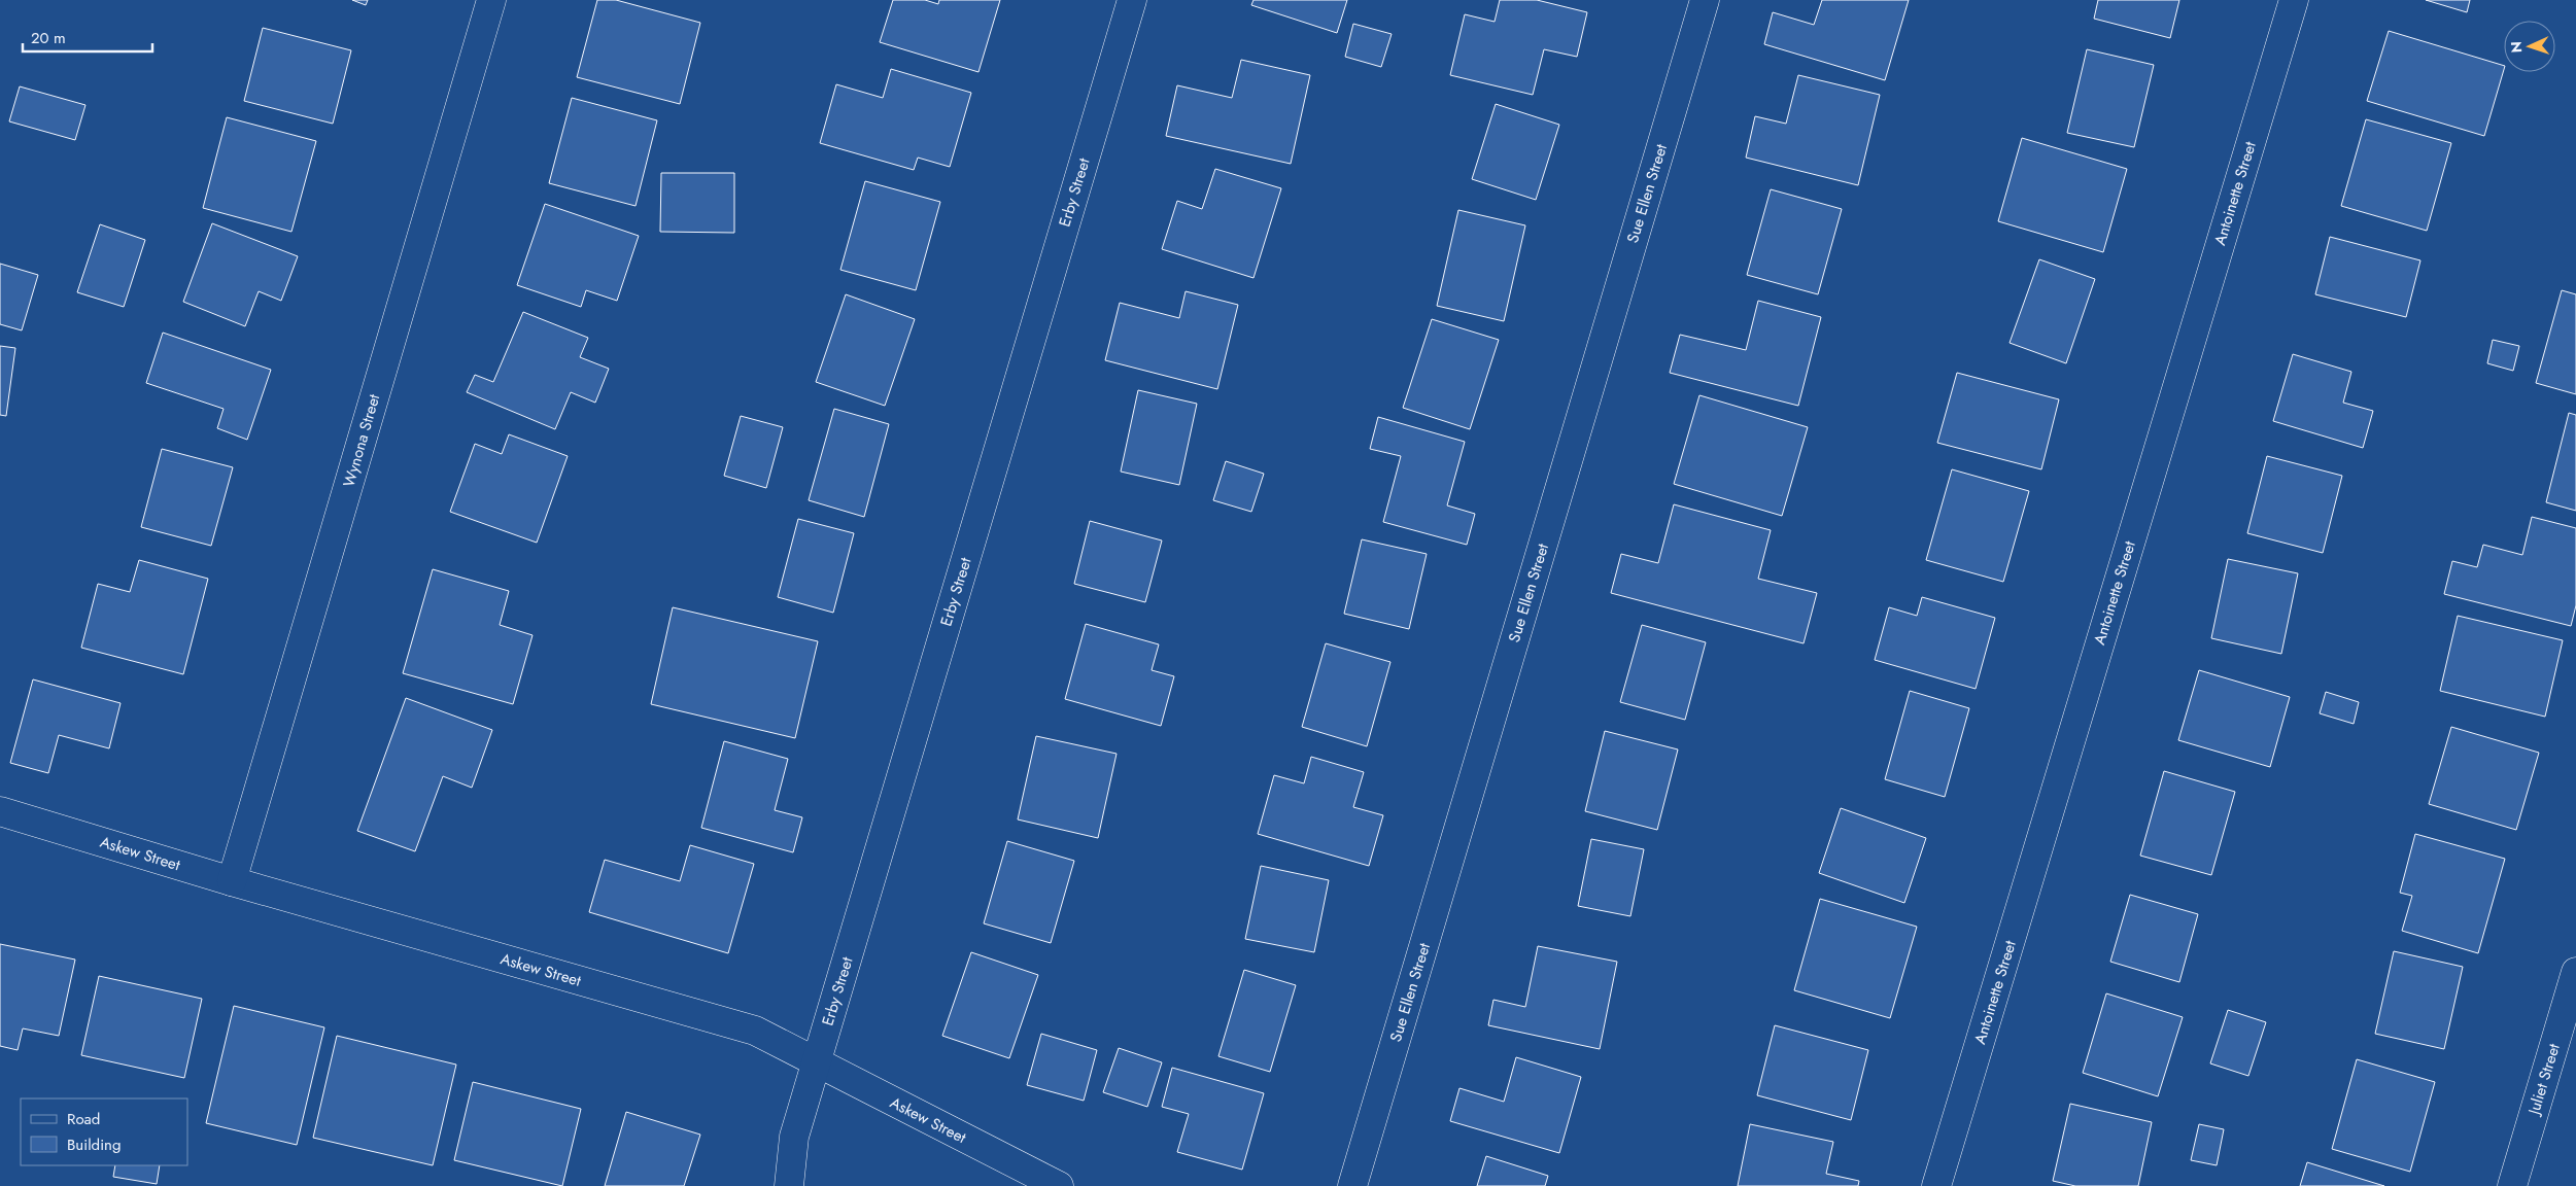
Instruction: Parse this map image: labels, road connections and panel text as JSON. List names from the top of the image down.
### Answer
{
  "streets": {
    "street": [
      "Erby Street",
      "Sue Ellen Street",
      "Antoinette Street",
      "Wynona Street",
      "Askew Street",
      "Juliet Street"
    ]
  },
  "crossings": [
    ["Erby Street", "Askew Street"],
    ["Wynona Street", "Askew Street"]
  ],
  "legend": ["Road", "Building"],
  "scale_bar": "20 m",
  "north": "left"
}
